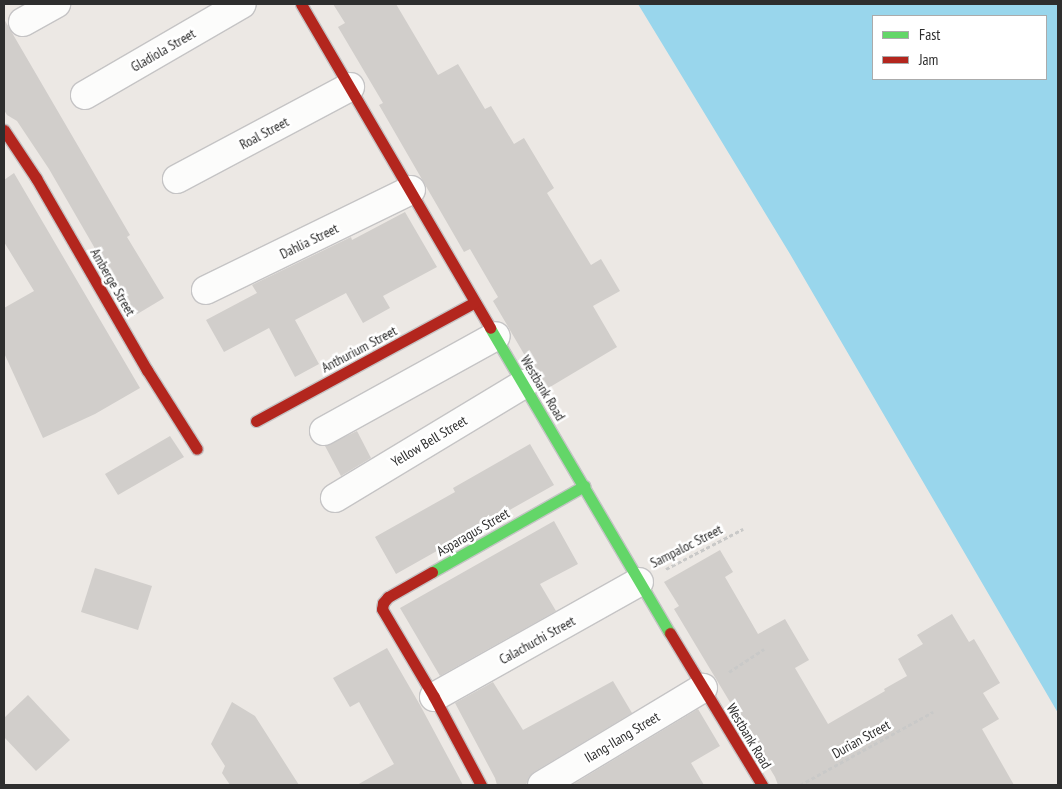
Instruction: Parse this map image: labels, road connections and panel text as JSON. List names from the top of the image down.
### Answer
{
  "streets": {
    "street": [
      "Gladiola Street",
      "Roal Street",
      "Dahlia Street",
      "Amberge Street",
      "Anthurium Street",
      "Westbank Road",
      "Yellow Bell Street",
      "Asparagus Street",
      "Calachuchi Street",
      "Ilang-Ilang Street"
    ],
    "path": ["Sampaloc Street", "Durian Street"]
  },
  "crossings": [
    ["Roal Street", "Westbank Road"],
    ["Dahlia Street", "Westbank Road"],
    ["Anthurium Street", "Westbank Road"],
    ["Westbank Road", "Yellow Bell Street"],
    ["Westbank Road", "Asparagus Street"],
    ["Westbank Road", "Sampaloc Street"],
    ["Westbank Road", "Calachuchi Street"],
    ["Westbank Road", "Ilang-Ilang Street"],
    ["Asparagus Street", "Calachuchi Street"],
    ["Sampaloc Street", "Calachuchi Street"]
  ],
  "legend": ["Fast", "Jam"]
}
